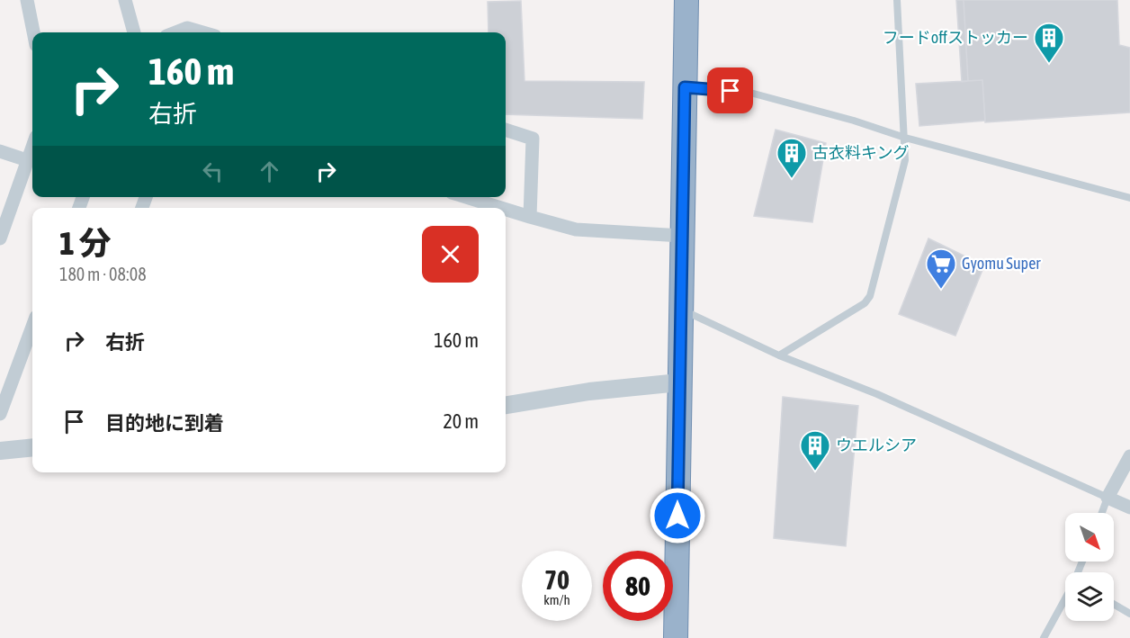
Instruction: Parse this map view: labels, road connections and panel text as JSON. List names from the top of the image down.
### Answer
{
  "places": {
    "building": ["フードoffストッカー", "古衣料キング", "ウエルシア"],
    "supermarket": ["Gyomu Super"]
  },
  "north": "bottom right",
  "page": {
    "turn": ["160 m", "右折"],
    "heading": ["1 分", "180 m · 08:08"],
    "list": [
      {
        "name": "右折",
        "value": "160 m"
      },
      {
        "name": "目的地に到着",
        "value": "20 m"
      }
    ],
    "speed": "70 km/h",
    "limit": "80"
  }
}
